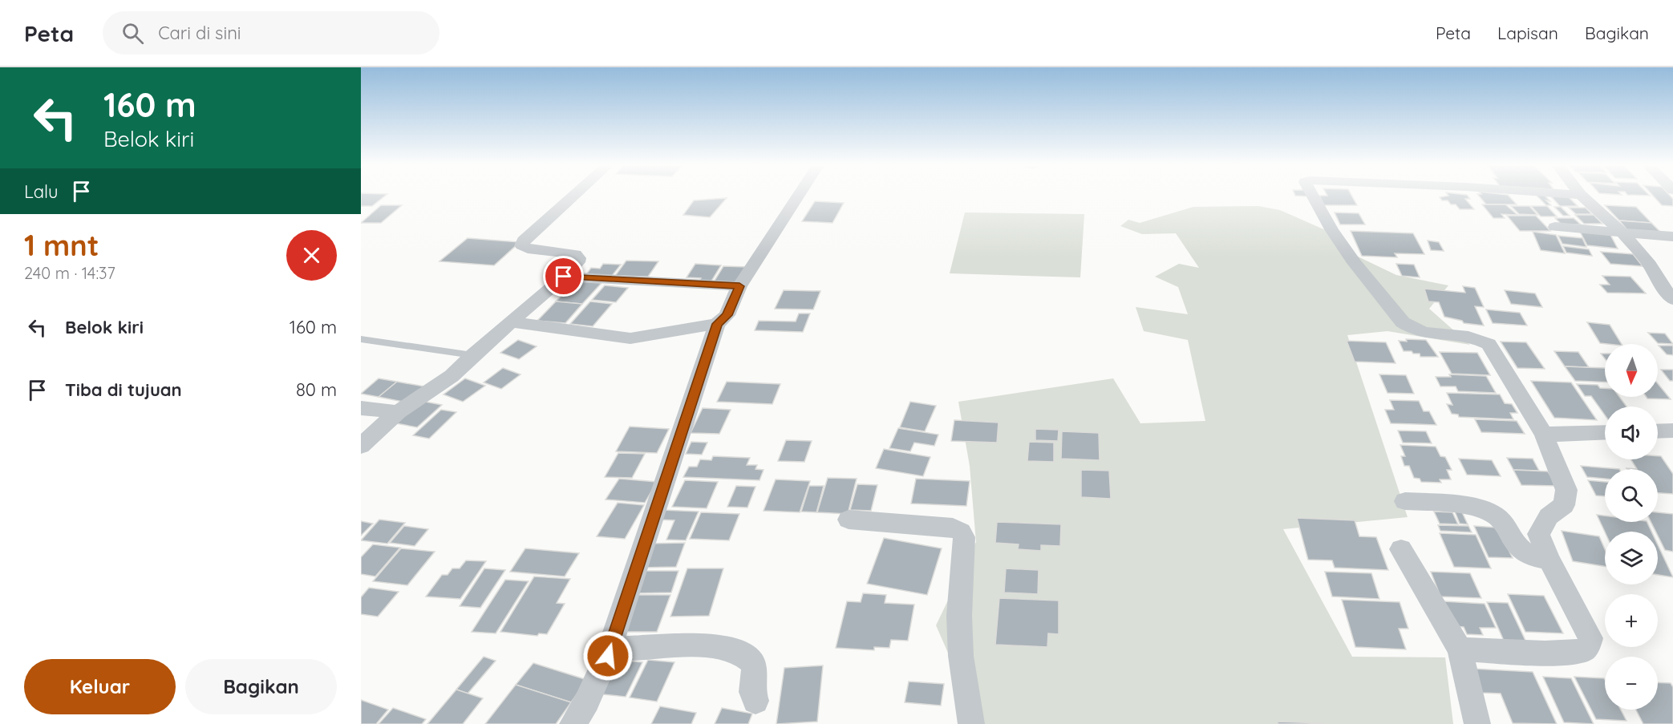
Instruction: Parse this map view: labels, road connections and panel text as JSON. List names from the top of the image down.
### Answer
{
  "north": "bottom",
  "page": {
    "header": "Peta",
    "search": "Cari di sini",
    "nav": ["Peta", "Lapisan", "Bagikan"],
    "turn": ["160 m", "Belok kiri"],
    "then": "Lalu",
    "heading": ["1 mnt", "240 m · 14:37"],
    "list": [
      {
        "name": "Belok kiri",
        "value": "160 m"
      },
      {
        "name": "Tiba di tujuan",
        "value": "80 m"
      }
    ],
    "map_buttons": ["+", "−"],
    "buttons": ["Keluar", "Bagikan"]
  }
}
